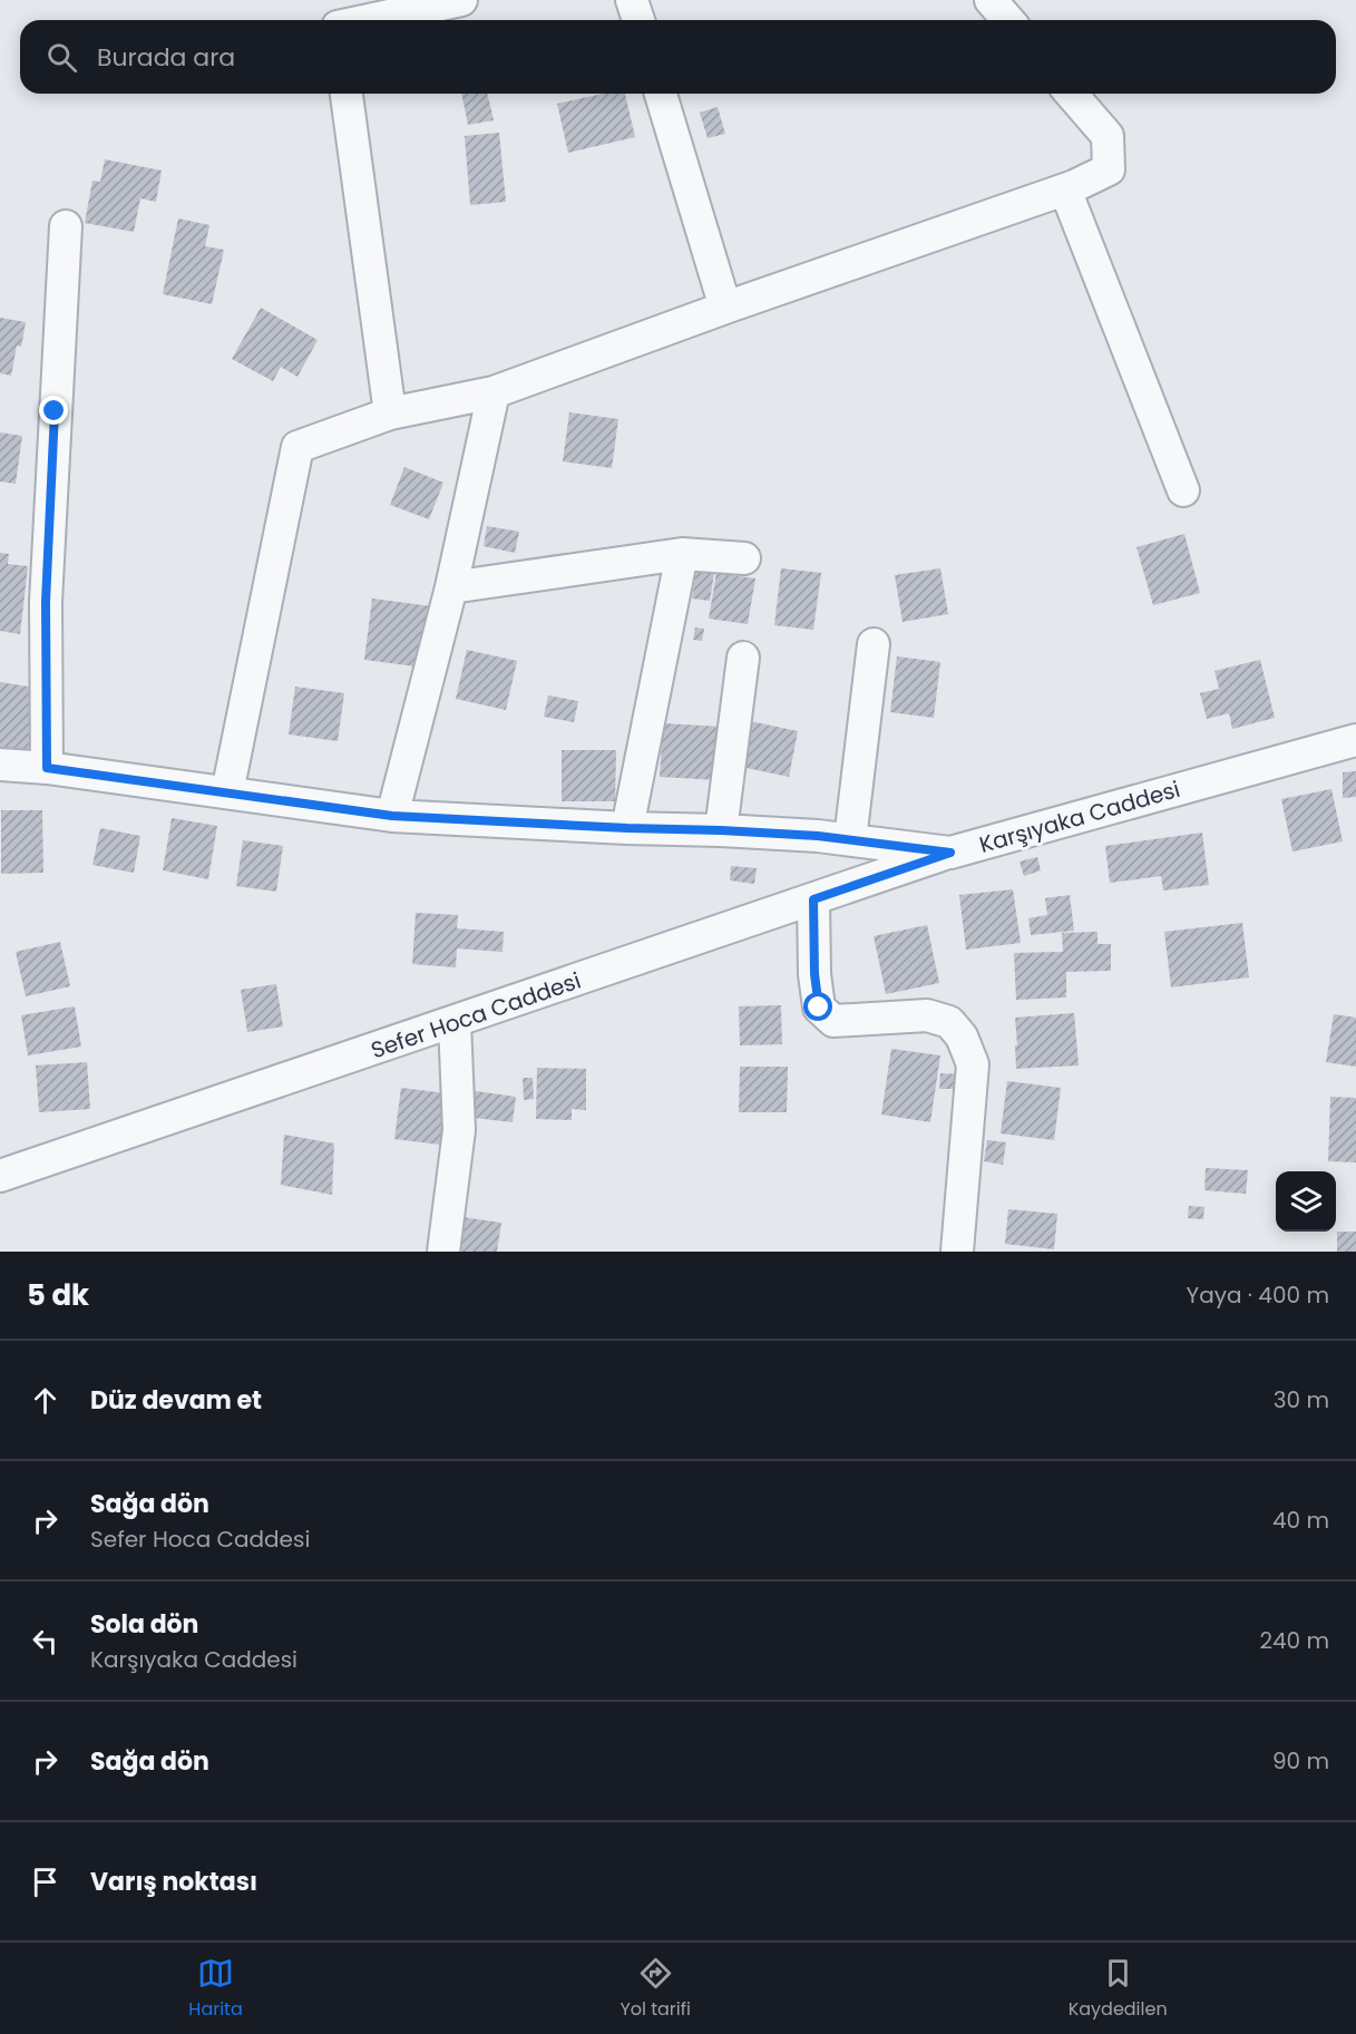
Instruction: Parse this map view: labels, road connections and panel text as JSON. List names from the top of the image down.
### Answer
{
  "streets": {
    "street": ["Karşıyaka Caddesi", "Sefer Hoca Caddesi"]
  },
  "crossings": [
    ["Karşıyaka Caddesi", "Sefer Hoca Caddesi"]
  ],
  "page": {
    "search": "Burada ara",
    "heading": ["5 dk", "Yaya · 400 m"],
    "list": [
      ["Düz devam et", "30 m"],
      ["Sağa dön", "Sefer Hoca Caddesi", "40 m"],
      ["Sola dön", "Karşıyaka Caddesi", "240 m"],
      ["Sağa dön", "90 m"],
      "Varış noktası"
    ],
    "nav": ["Harita", "Yol tarifi", "Kaydedilen"]
  }
}
